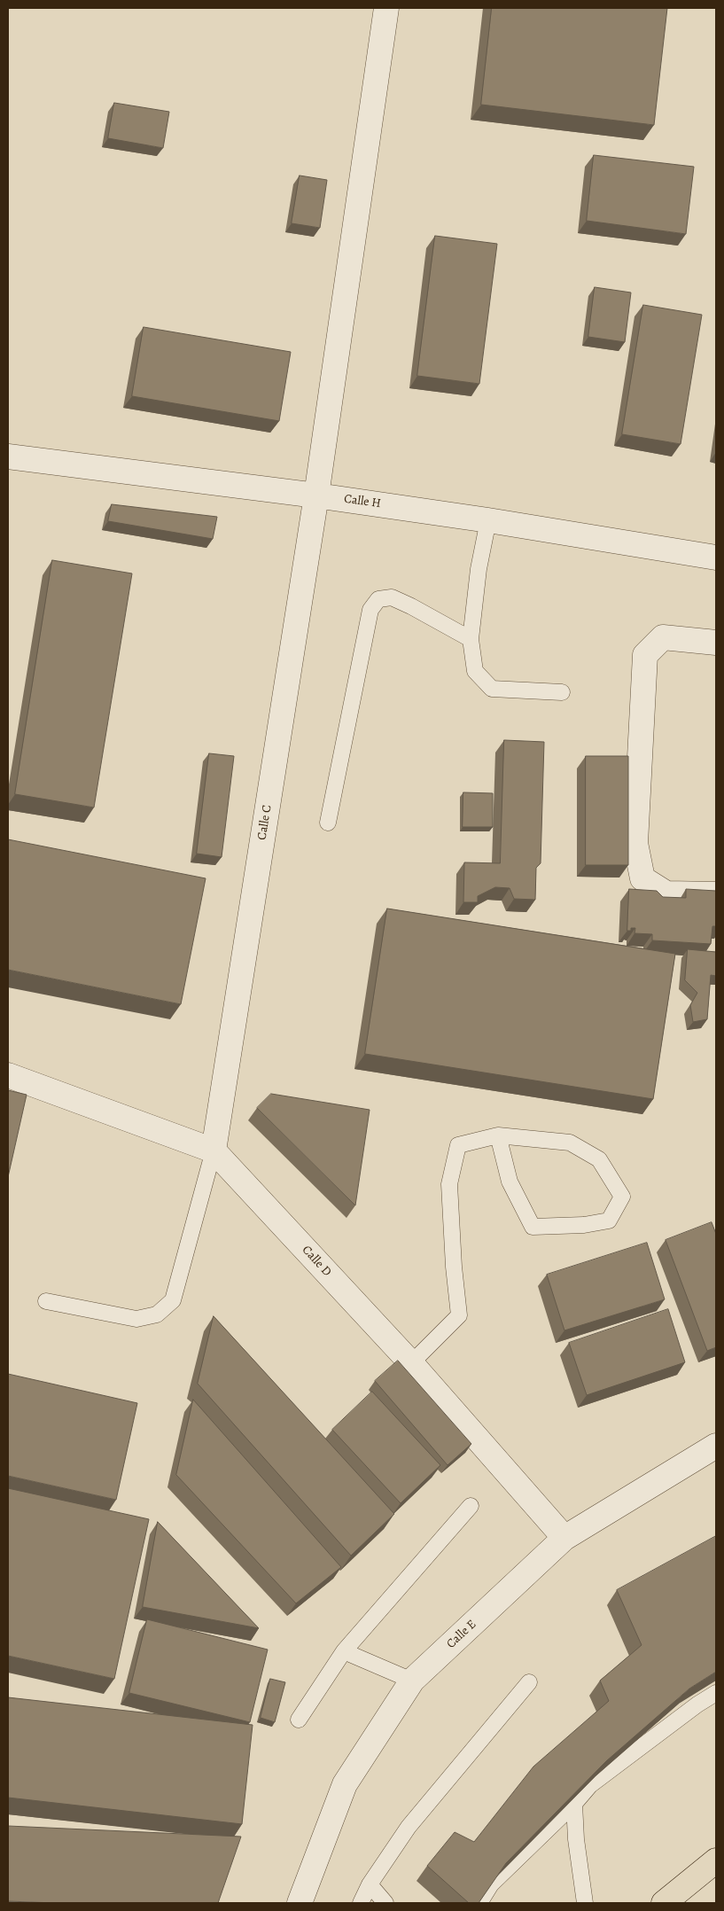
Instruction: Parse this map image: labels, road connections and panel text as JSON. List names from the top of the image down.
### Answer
{
  "streets": {
    "street": [
      "Calle H",
      "Calle C",
      "Calle D",
      "Calle E"
    ]
  },
  "crossings": [
    ["Calle H", "Calle C"],
    ["Calle C", "Calle D"],
    ["Calle D", "Calle E"]
  ]
}
